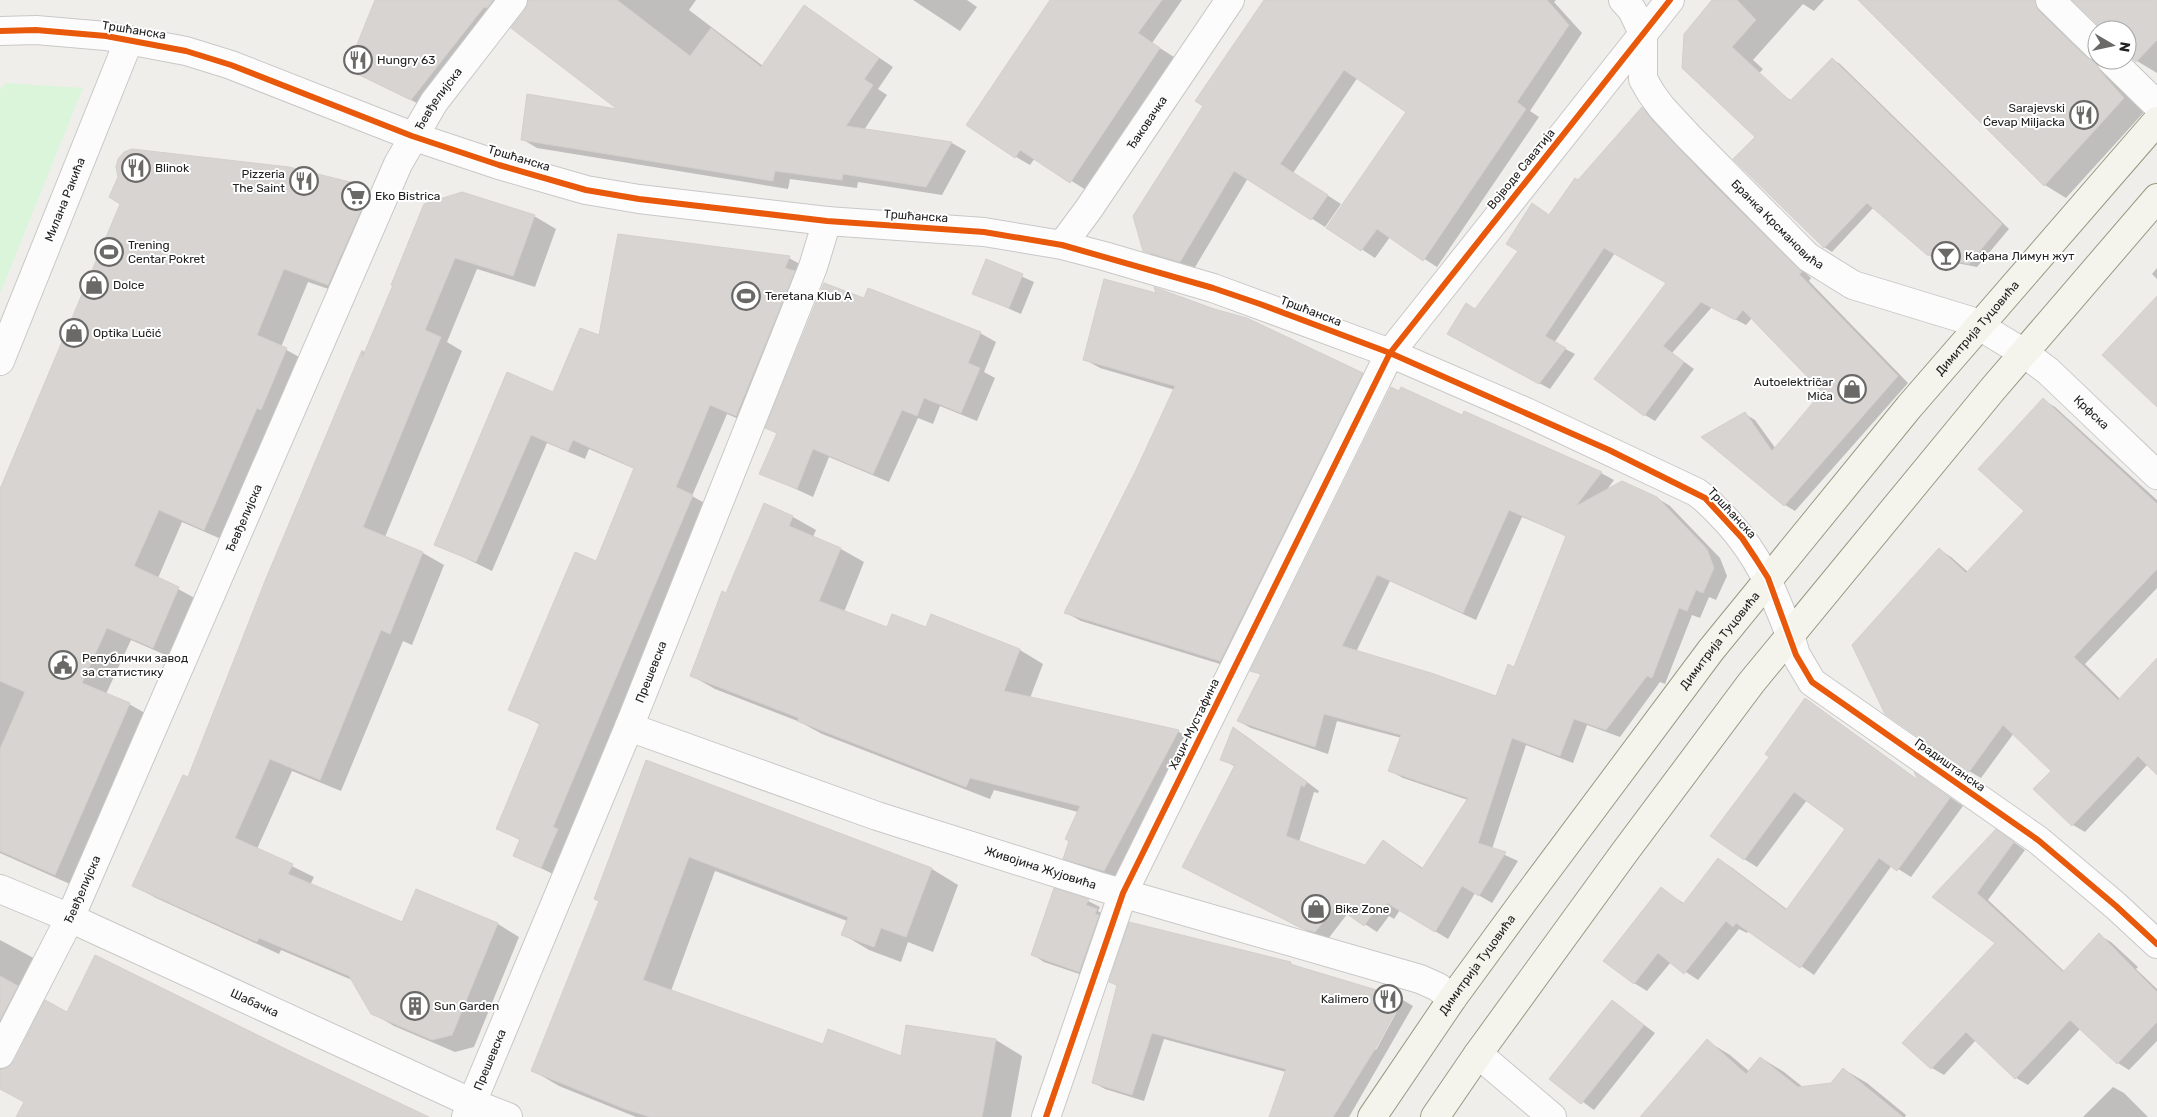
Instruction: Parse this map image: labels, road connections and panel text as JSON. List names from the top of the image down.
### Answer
{
  "streets": {
    "main road": ["Димитрија Туцовића"],
    "street": [
      "Тршћанска",
      "Ђевђелијска",
      "Ђаковачка",
      "Војводе Саватија",
      "Милана Ракића",
      "Бранка Крсмановића",
      "Крфска",
      "Прешевска",
      "Хаџи-Мустафина",
      "Градиштанска",
      "Живојина Жујовића",
      "Шабачка"
    ]
  },
  "crossings": [
    ["Тршћанска", "Ђевђелијска"],
    ["Тршћанска", "Ђаковачка"],
    ["Тршћанска", "Војводе Саватија"],
    ["Тршћанска", "Милана Ракића"],
    ["Тршћанска", "Димитрија Туцовића"],
    ["Тршћанска", "Прешевска"],
    ["Тршћанска", "Хаџи-Мустафина"],
    ["Тршћанска", "Градиштанска"],
    ["Ђевђелијска", "Шабачка"],
    ["Војводе Саватија", "Бранка Крсмановића"],
    ["Војводе Саватија", "Хаџи-Мустафина"],
    ["Бранка Крсмановића", "Димитрија Туцовића"],
    ["Бранка Крсмановића", "Крфска"],
    ["Димитрија Туцовића", "Градиштанска"],
    ["Димитрија Туцовића", "Живојина Жујовића"],
    ["Прешевска", "Живојина Жујовића"],
    ["Прешевска", "Шабачка"],
    ["Хаџи-Мустафина", "Живојина Жујовића"]
  ],
  "places": {
    "restaurant": [
      "Hungry 63",
      "Sarajevski Ćevap Miljacka",
      "Blinok",
      "Pizzeria The Saint",
      "Kalimero"
    ],
    "supermarket": ["Eko Bistrica"],
    "sports": ["Trening Centar Pokret", "Teretana Klub A"],
    "bar": ["Кафана Лимун жут"],
    "shop": [
      "Dolce",
      "Optika Lučić",
      "Autoelektričar Mića",
      "Bike Zone"
    ],
    "public building": ["Републички завод за статистику"],
    "building": ["Sun Garden"]
  },
  "north": "right"
}
